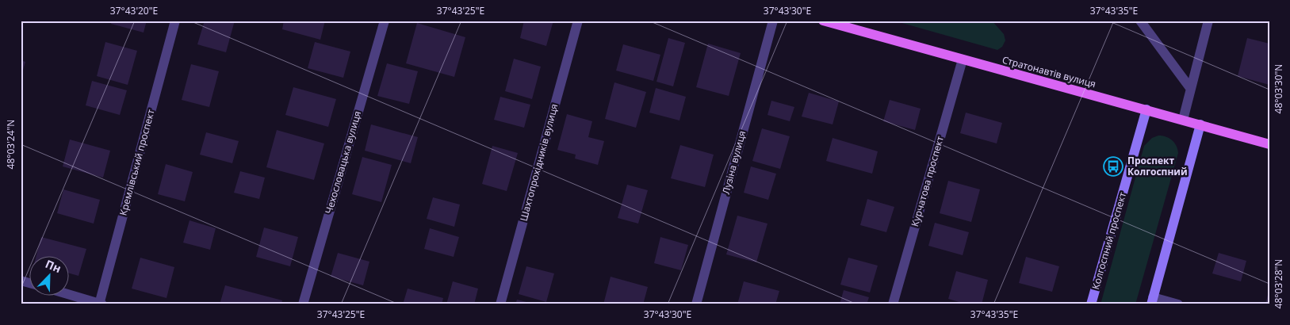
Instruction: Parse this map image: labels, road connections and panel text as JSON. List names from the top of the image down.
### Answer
{
  "streets": {
    "main road": ["Стратонавтів вулиця"],
    "street": [
      "Кремлівський проспект",
      "Чехословацька вулиця",
      "Шахтопрохідників вулиця",
      "Лузіна вулиця",
      "Курчатова проспект",
      "Колгоспний проспект"
    ]
  },
  "crossings": [
    ["Стратонавтів вулиця", "Курчатова проспект"],
    ["Стратонавтів вулиця", "Колгоспний проспект"]
  ],
  "places": {
    "bus stop": ["Проспект Колгоспний"]
  },
  "north": "top right",
  "coordinates": [
    "37°43'20\"E",
    "37°43'25\"E",
    "37°43'30\"E",
    "37°43'35\"E",
    "48°03'30\"N",
    "48°03'24\"N",
    "48°03'28\"N"
  ]
}
